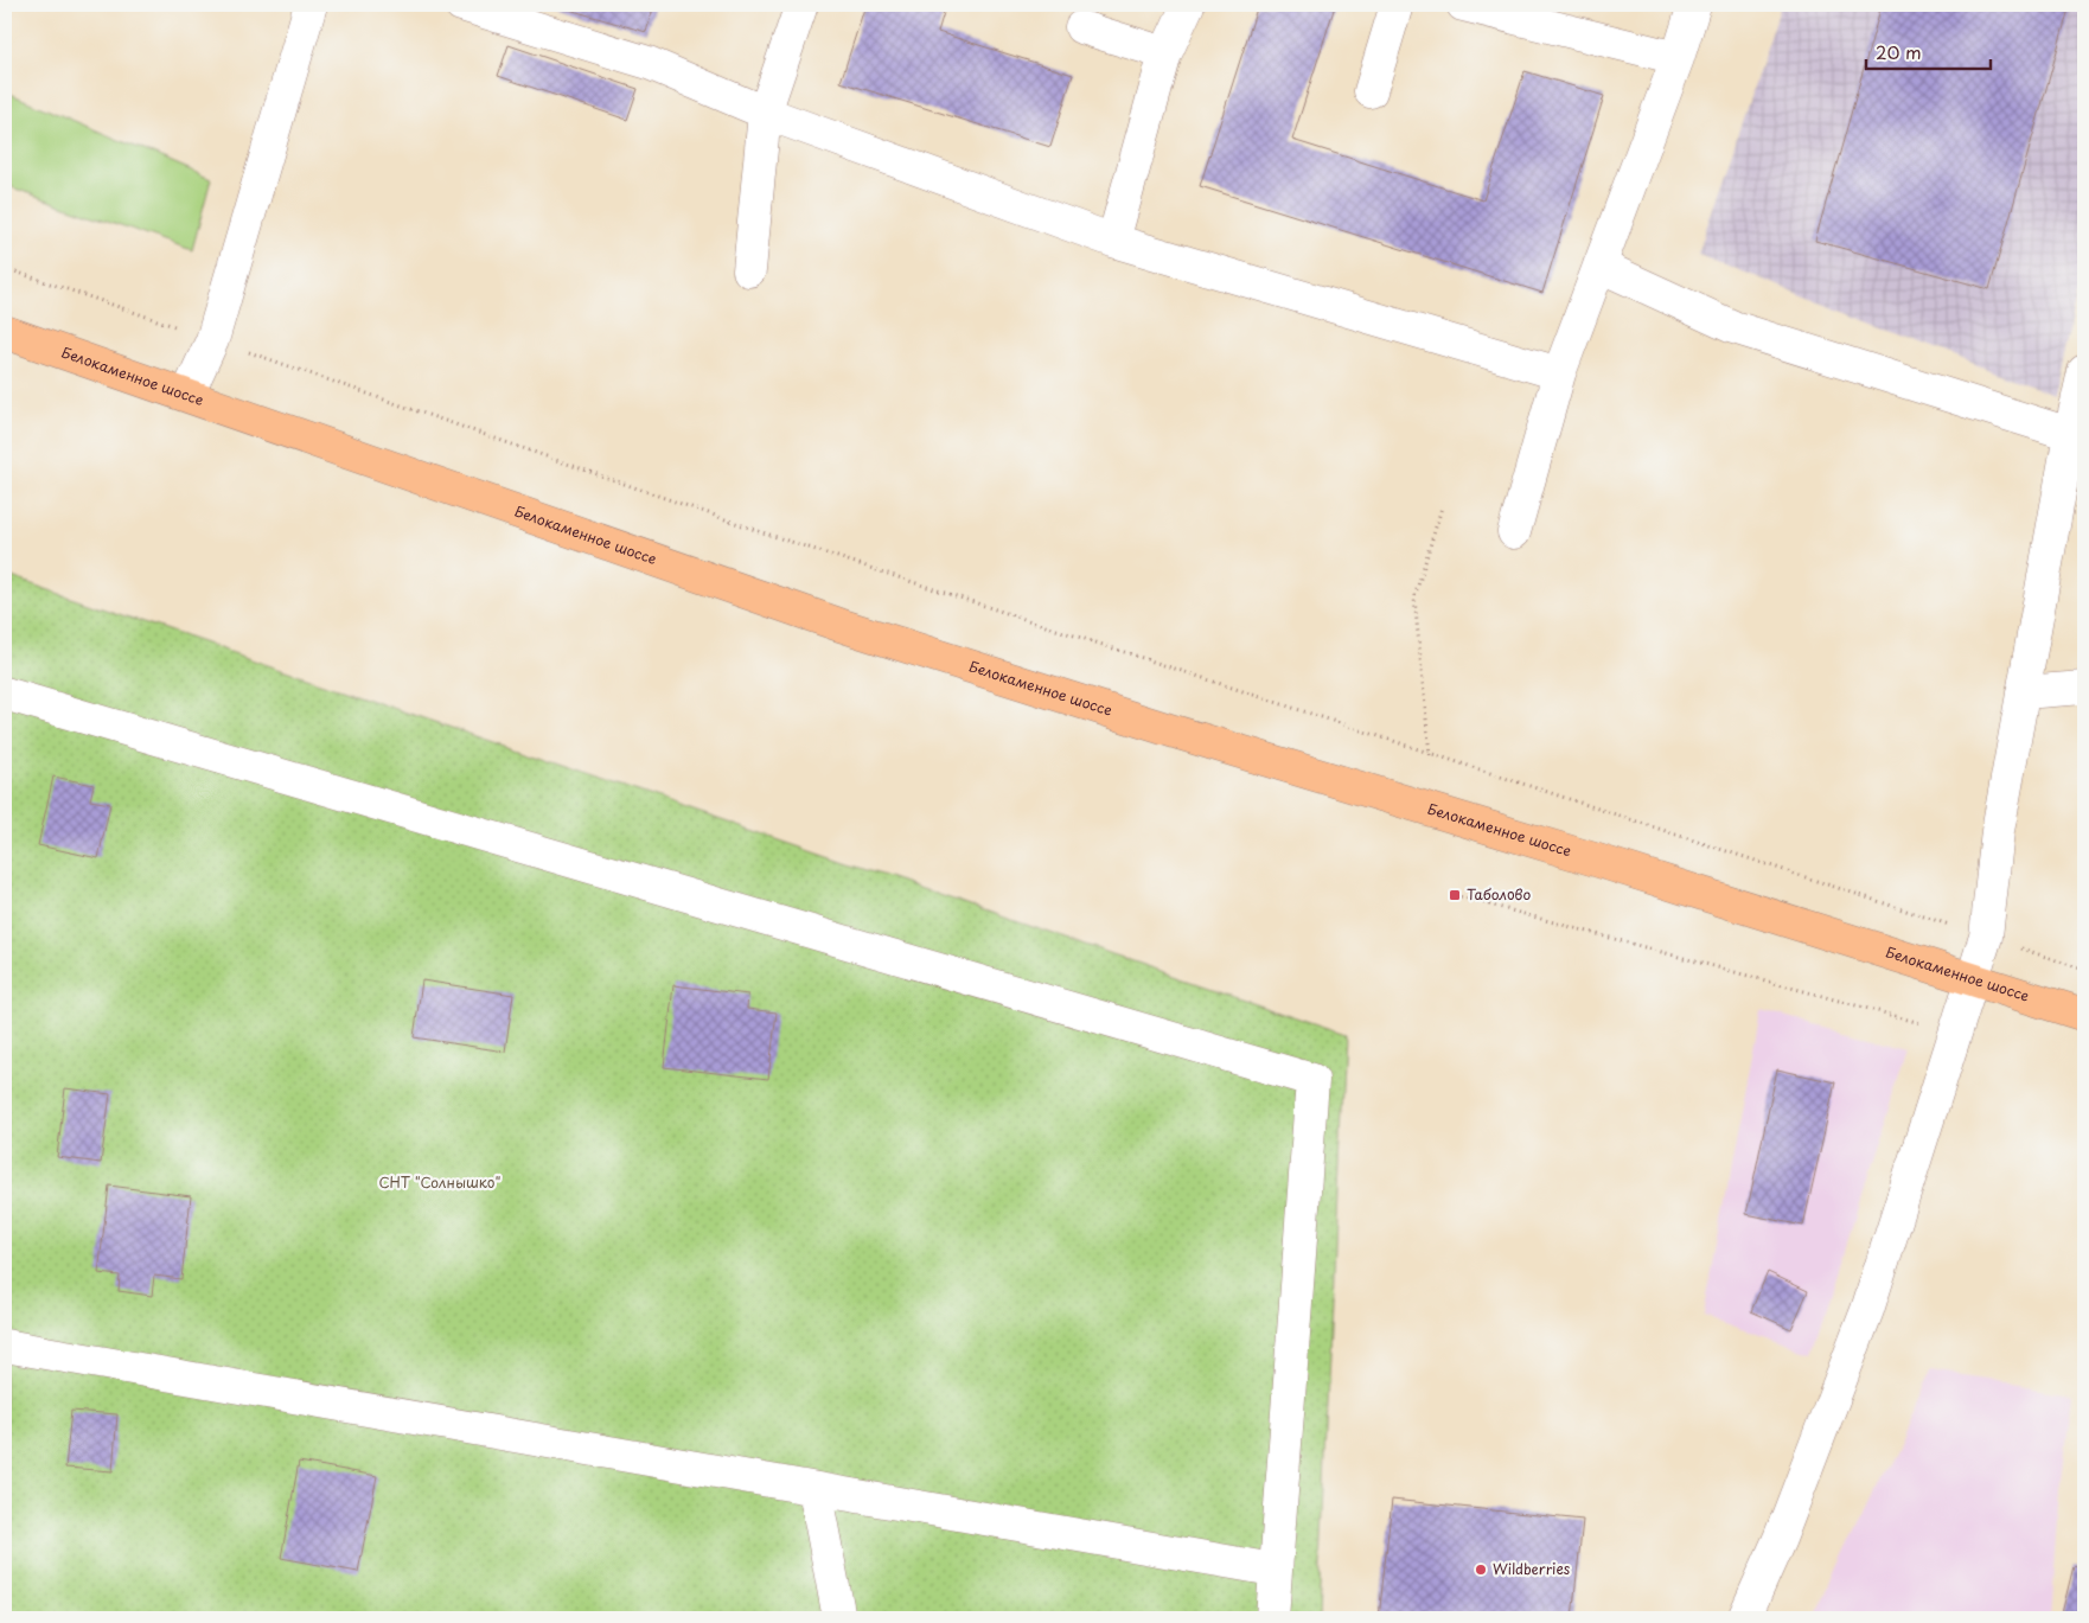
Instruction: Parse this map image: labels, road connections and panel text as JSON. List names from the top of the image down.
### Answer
{
  "streets": {
    "main road": ["Белокаменное шоссе"]
  },
  "parks": ["СНТ \"Солнышко\""],
  "places": {
    "transit": ["Таболово"],
    "other": ["Wildberries"]
  },
  "scale_bar": "20 m"
}
